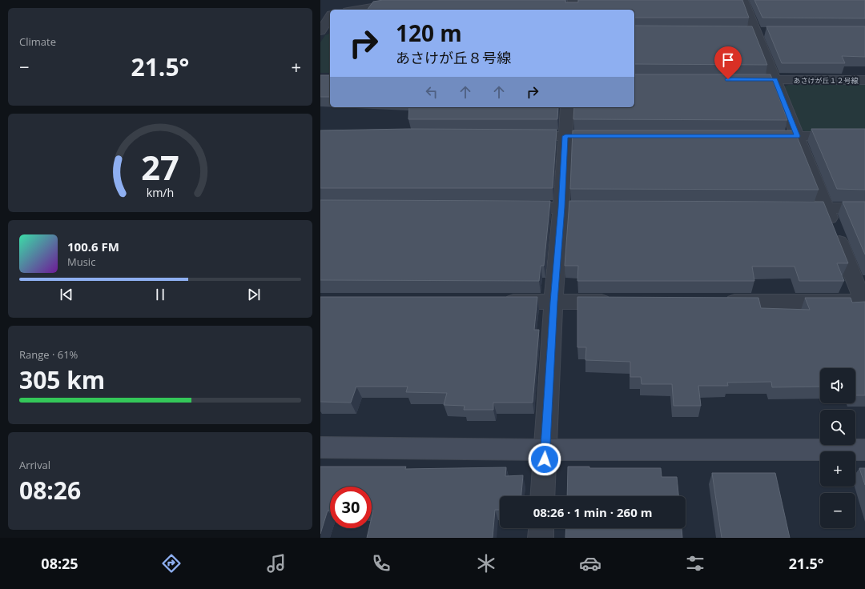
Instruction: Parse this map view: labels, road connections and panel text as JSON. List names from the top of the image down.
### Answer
{
  "streets": {
    "street": ["あさけが丘１２号線"]
  },
  "page": {
    "tile": [
      "Climate",
      ["Range · 61%", "305 km"],
      ["Arrival", "08:26"]
    ],
    "turn": ["120 m", "あさけが丘８号線"],
    "heat": ["−", "21.5°", "+"],
    "song": ["100.6 FM", "Music"],
    "map_buttons": ["+", "−"],
    "limit": "30",
    "trip": "08:26 · 1 min · 260 m",
    "tabs": ["08:25", "21.5°"],
    "gauge": ["27", "km/h"]
  }
}
